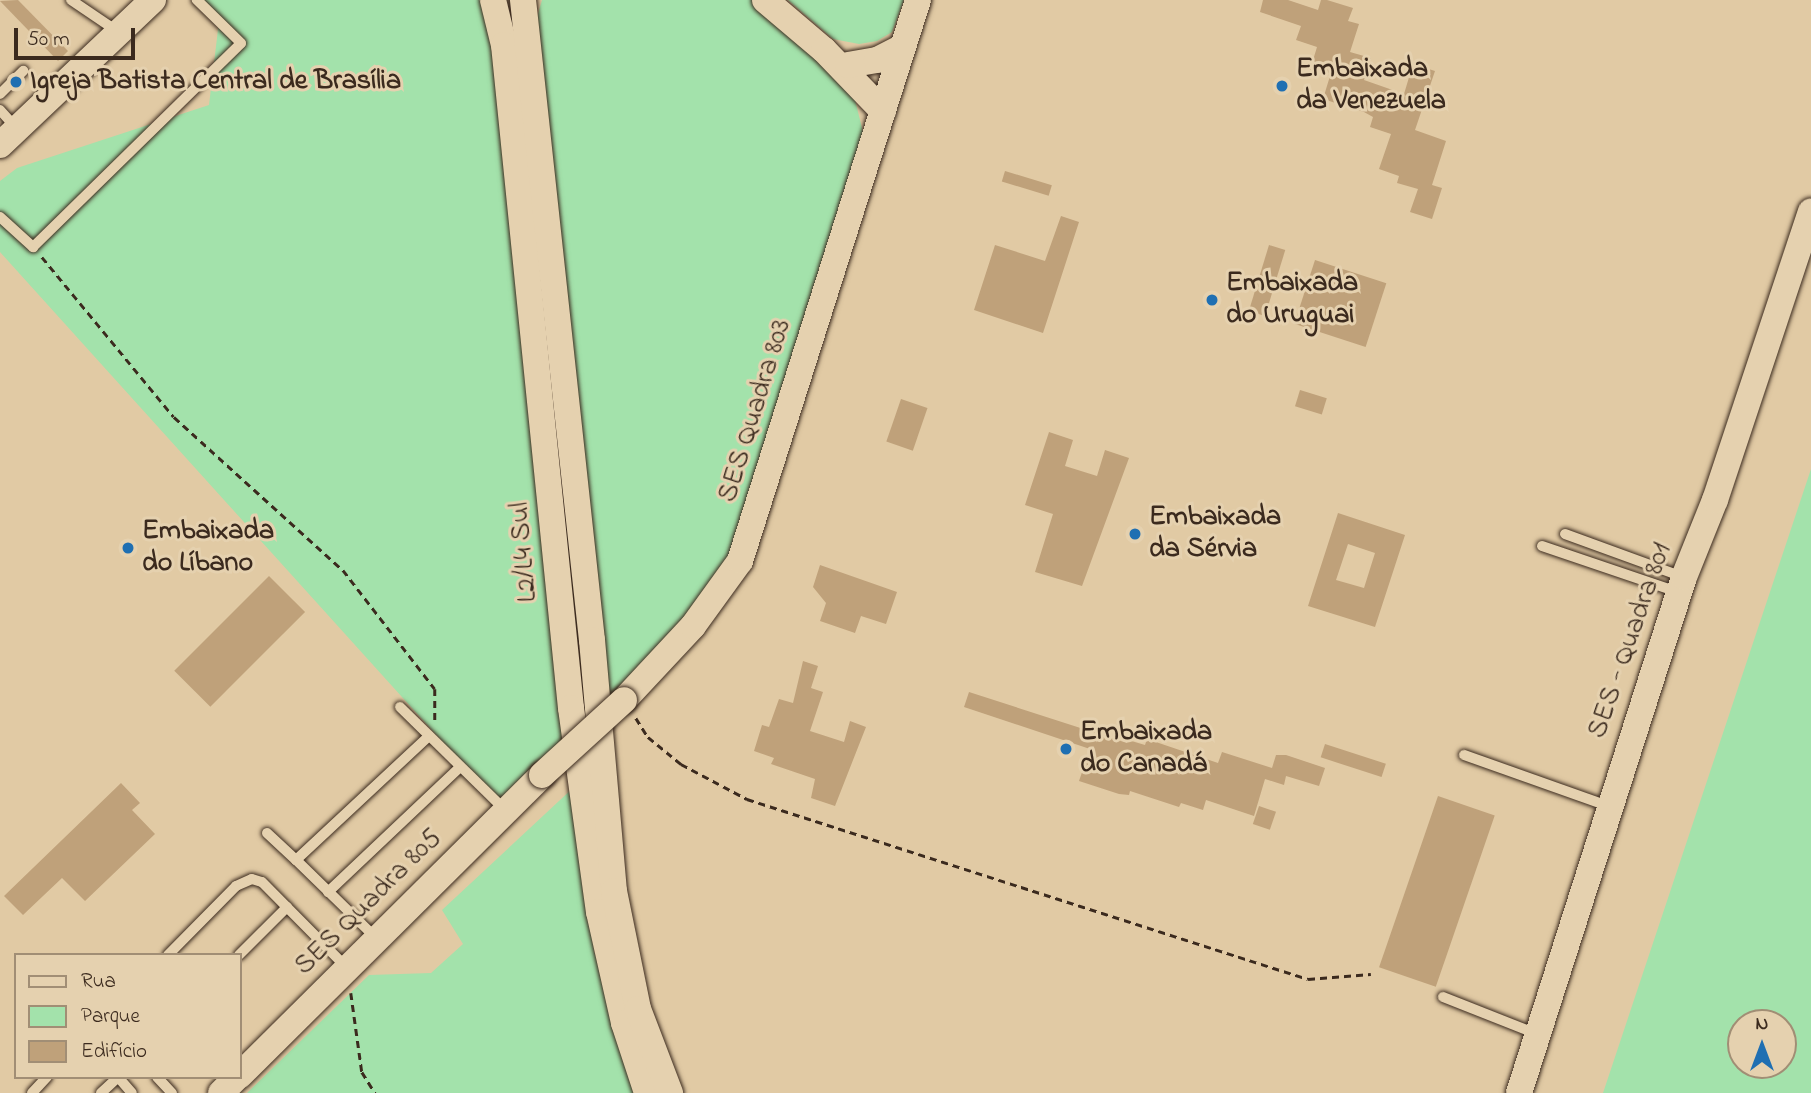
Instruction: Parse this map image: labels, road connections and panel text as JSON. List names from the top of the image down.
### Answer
{
  "streets": {
    "street": [
      "SES Quadra 803",
      "L2/L4 Sul",
      "SES - Quadra 801",
      "SES Quadra 805"
    ]
  },
  "crossings": [
    ["SES Quadra 803", "SES Quadra 805"]
  ],
  "places": [
    "Igreja Batista Central de Brasília",
    "Embaixada da Venezuela",
    "Embaixada do Uruguai",
    "Embaixada da Sérvia",
    "Embaixada do Líbano",
    "Embaixada do Canadá"
  ],
  "legend": ["Rua", "Parque", "Edifício"],
  "scale_bar": "50 m",
  "north": "top"
}
